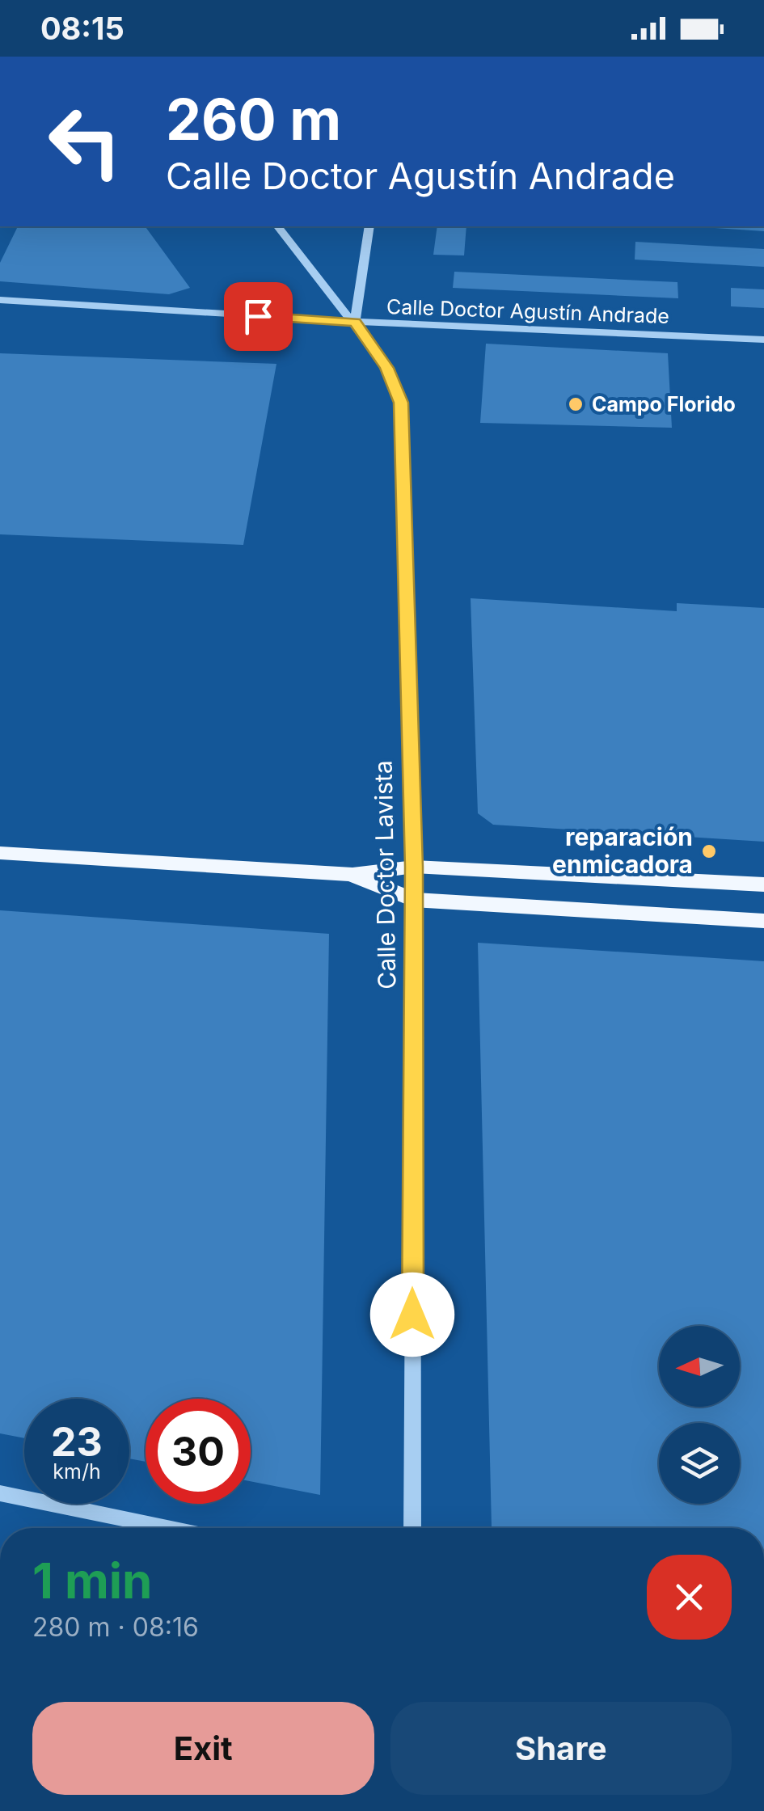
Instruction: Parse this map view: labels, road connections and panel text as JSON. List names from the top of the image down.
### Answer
{
  "streets": {
    "street": ["Calle Doctor Agustín Andrade", "Calle Doctor Lavista"]
  },
  "crossings": [
    ["Calle Doctor Agustín Andrade", "Calle Doctor Lavista"]
  ],
  "places": ["Campo Florido", "reparación enmicadora"],
  "north": "left",
  "page": {
    "status": "08:15",
    "turn": ["260 m", "Calle Doctor Agustín Andrade"],
    "speed": "23 km/h",
    "limit": "30",
    "heading": ["1 min", "280 m · 08:16"],
    "buttons": ["Exit", "Share"]
  }
}
